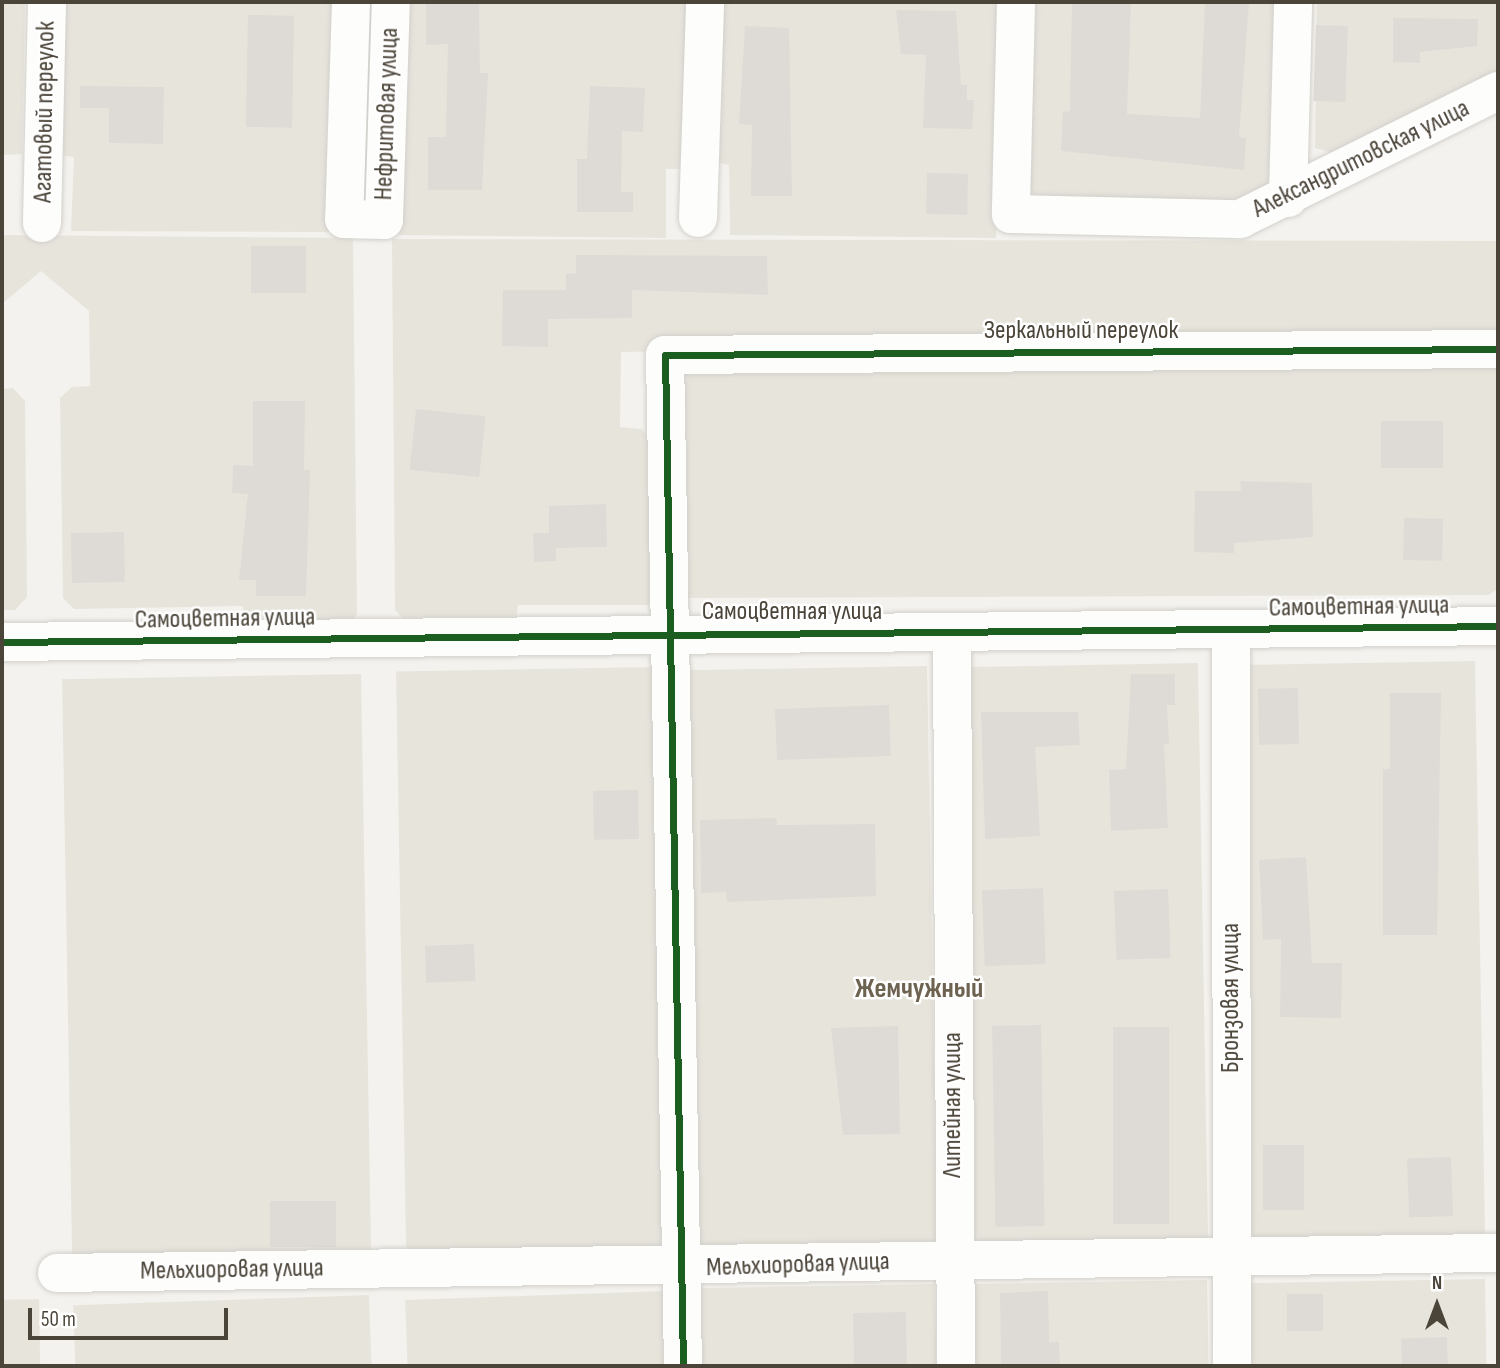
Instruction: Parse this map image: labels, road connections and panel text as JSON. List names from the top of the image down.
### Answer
{
  "streets": {
    "street": [
      "Агатовый переулок",
      "Нефритовая улица",
      "Александритовская улица",
      "Зеркальный переулок",
      "Самоцветная улица",
      "Бронзовая улица",
      "Литейная улица",
      "Мельхиоровая улица"
    ]
  },
  "crossings": [
    ["Зеркальный переулок", "Самоцветная улица"],
    ["Самоцветная улица", "Бронзовая улица"],
    ["Самоцветная улица", "Литейная улица"],
    ["Бронзовая улица", "Мельхиоровая улица"],
    ["Литейная улица", "Мельхиоровая улица"]
  ],
  "districts": ["Жемчужный"],
  "scale_bar": "50 m",
  "north": "top"
}
